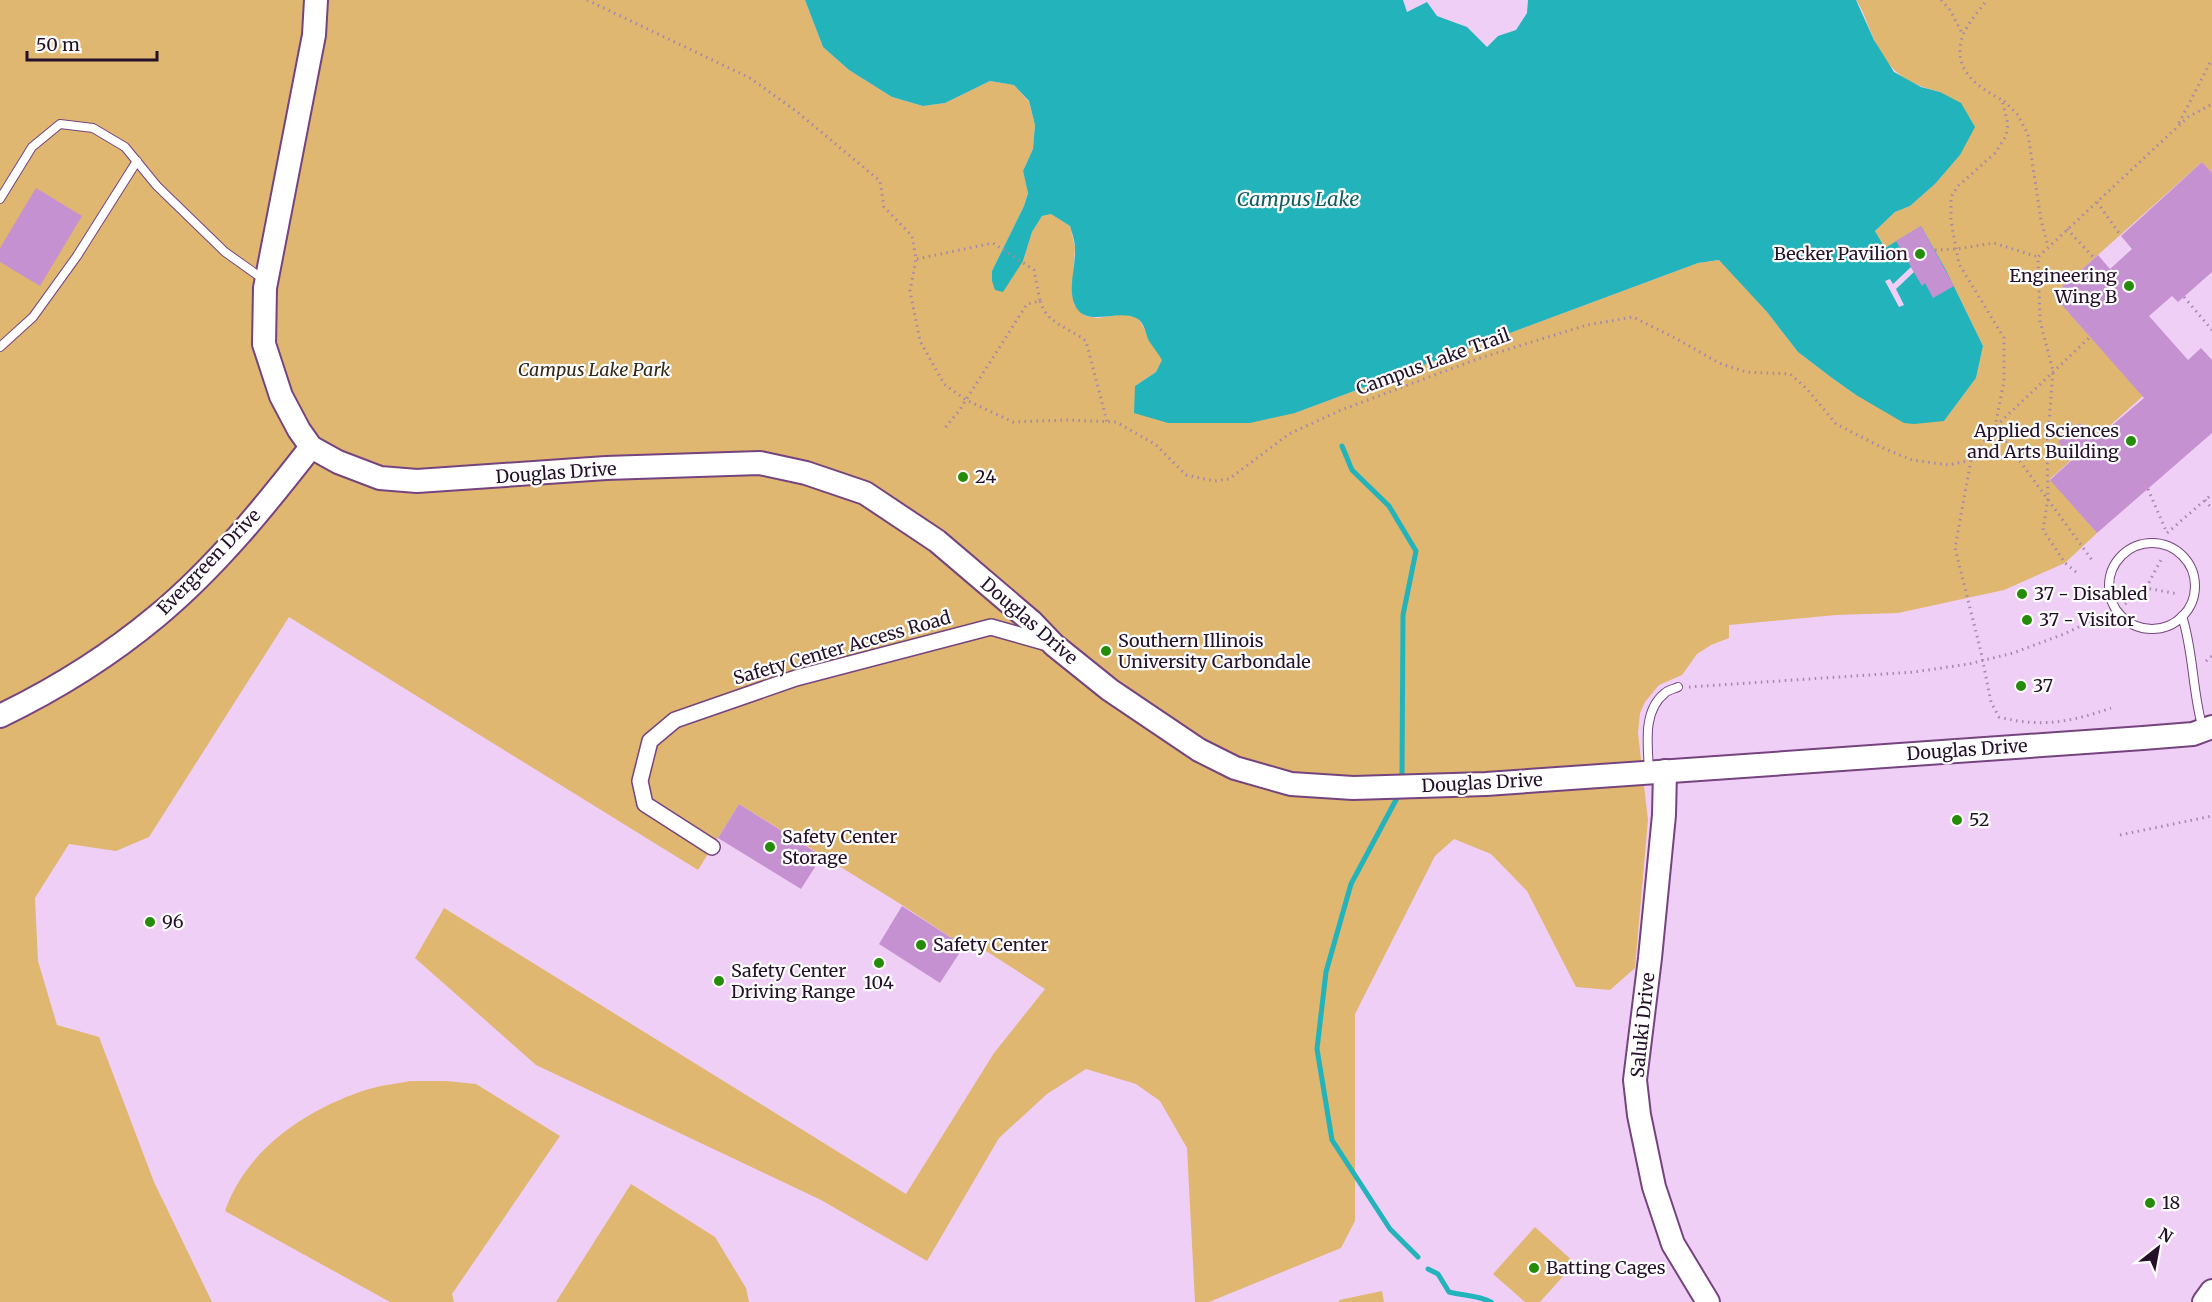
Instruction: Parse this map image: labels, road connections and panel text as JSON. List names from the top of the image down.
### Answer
{
  "streets": {
    "street": [
      "Douglas Drive",
      "Evergreen Drive",
      "Safety Center Access Road",
      "Saluki Drive"
    ],
    "path": ["Campus Lake Trail"]
  },
  "crossings": [
    ["Douglas Drive", "Evergreen Drive"],
    ["Douglas Drive", "Safety Center Access Road"],
    ["Douglas Drive", "Saluki Drive"]
  ],
  "water": ["Campus Lake"],
  "parks": ["Campus Lake Park"],
  "places": [
    "Becker Pavilion",
    "Engineering Wing B",
    "Applied Sciences and Arts Building",
    "24",
    "37 - Disabled",
    "37 - Visitor",
    "Southern Illinois University Carbondale",
    "37",
    "52",
    "Safety Center Storage",
    "96",
    "Safety Center",
    "104",
    "Safety Center Driving Range",
    "18",
    "Batting Cages"
  ],
  "scale_bar": "50 m",
  "north": "top right"
}
